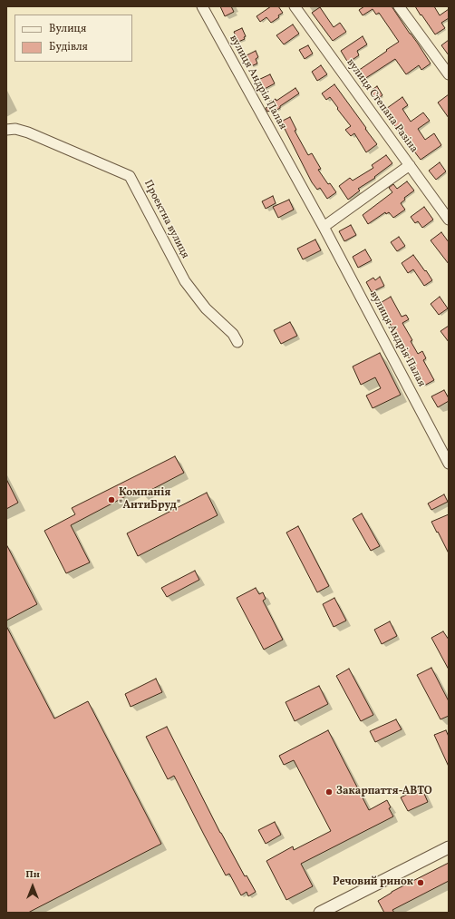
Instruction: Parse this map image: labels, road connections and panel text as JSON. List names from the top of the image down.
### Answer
{
  "streets": {
    "street": ["вулиця Андрія Палая", "вулиця Степана Разіна", "Проектна вулиця"]
  },
  "places": ["Компанія \"АнтиБруд\"", "Закарпаття-АВТО", "Речовий ринок"],
  "legend": ["Вулиця", "Будівля"],
  "north": "top"
}
